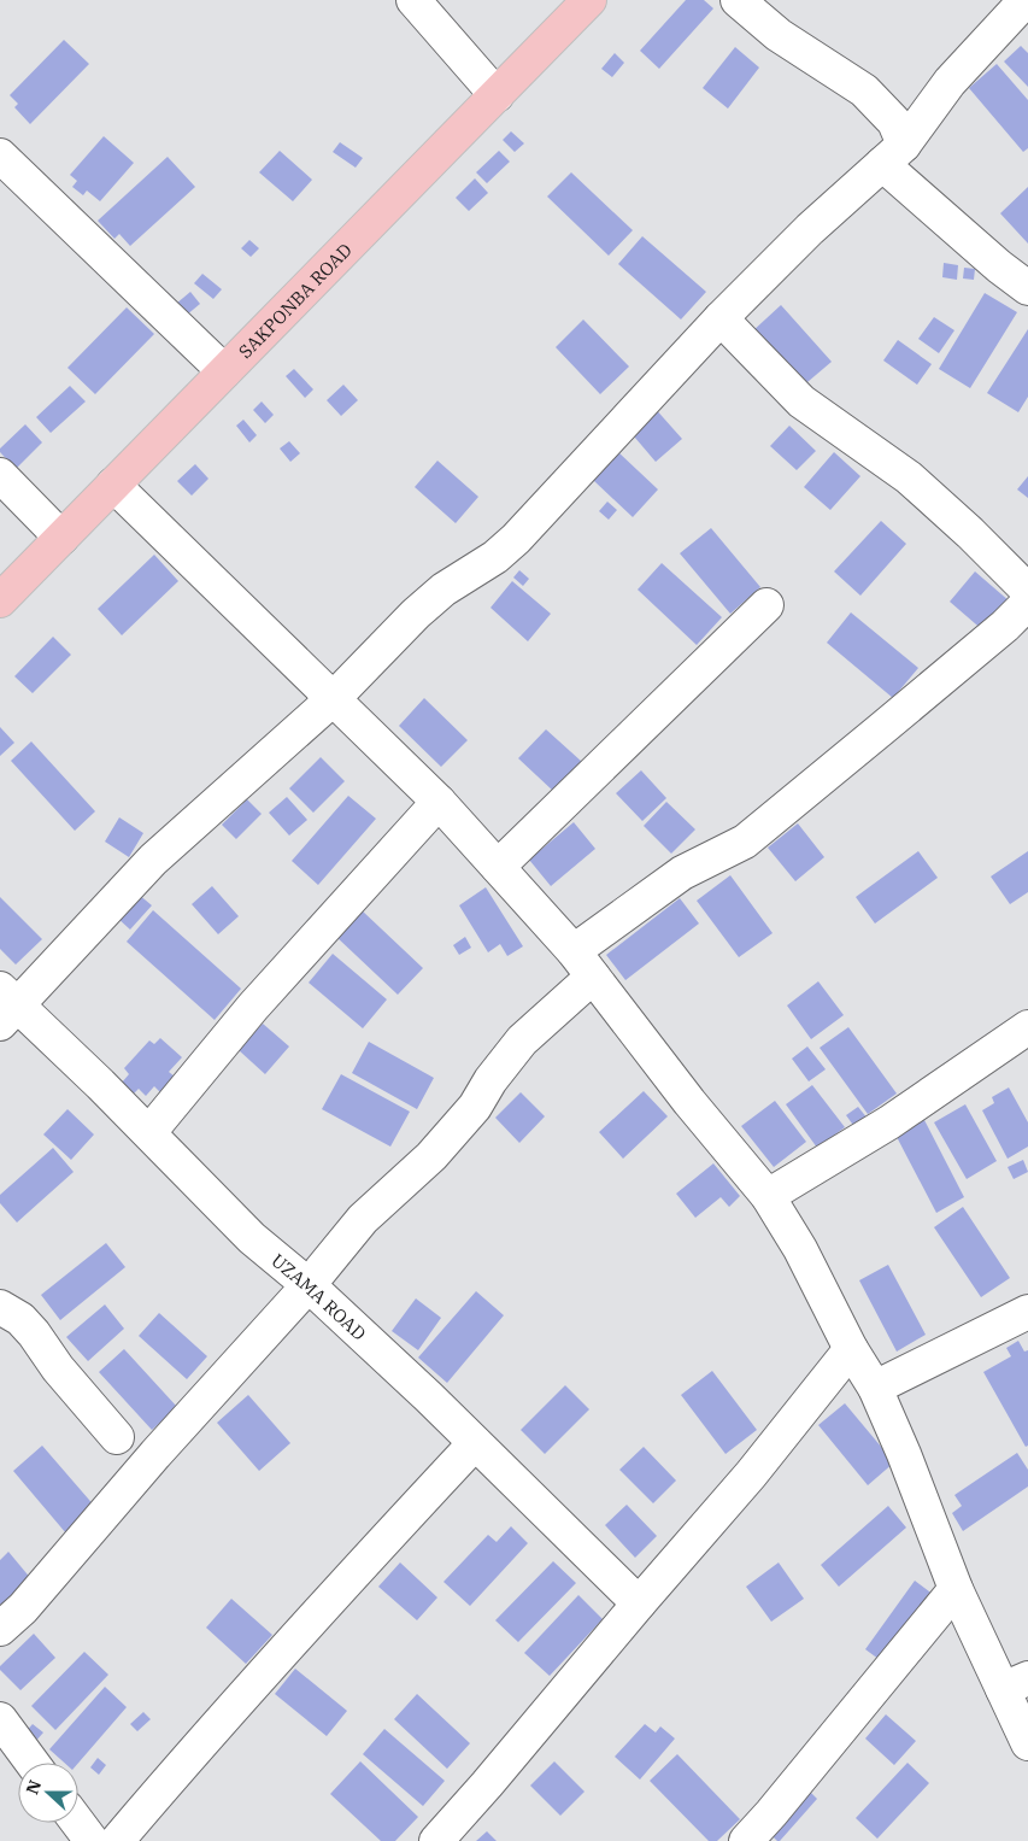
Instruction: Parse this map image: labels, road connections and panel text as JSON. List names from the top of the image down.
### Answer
{
  "streets": {
    "main road": ["SAKPONBA ROAD"],
    "street": ["UZAMA ROAD"]
  },
  "north": "left"
}
